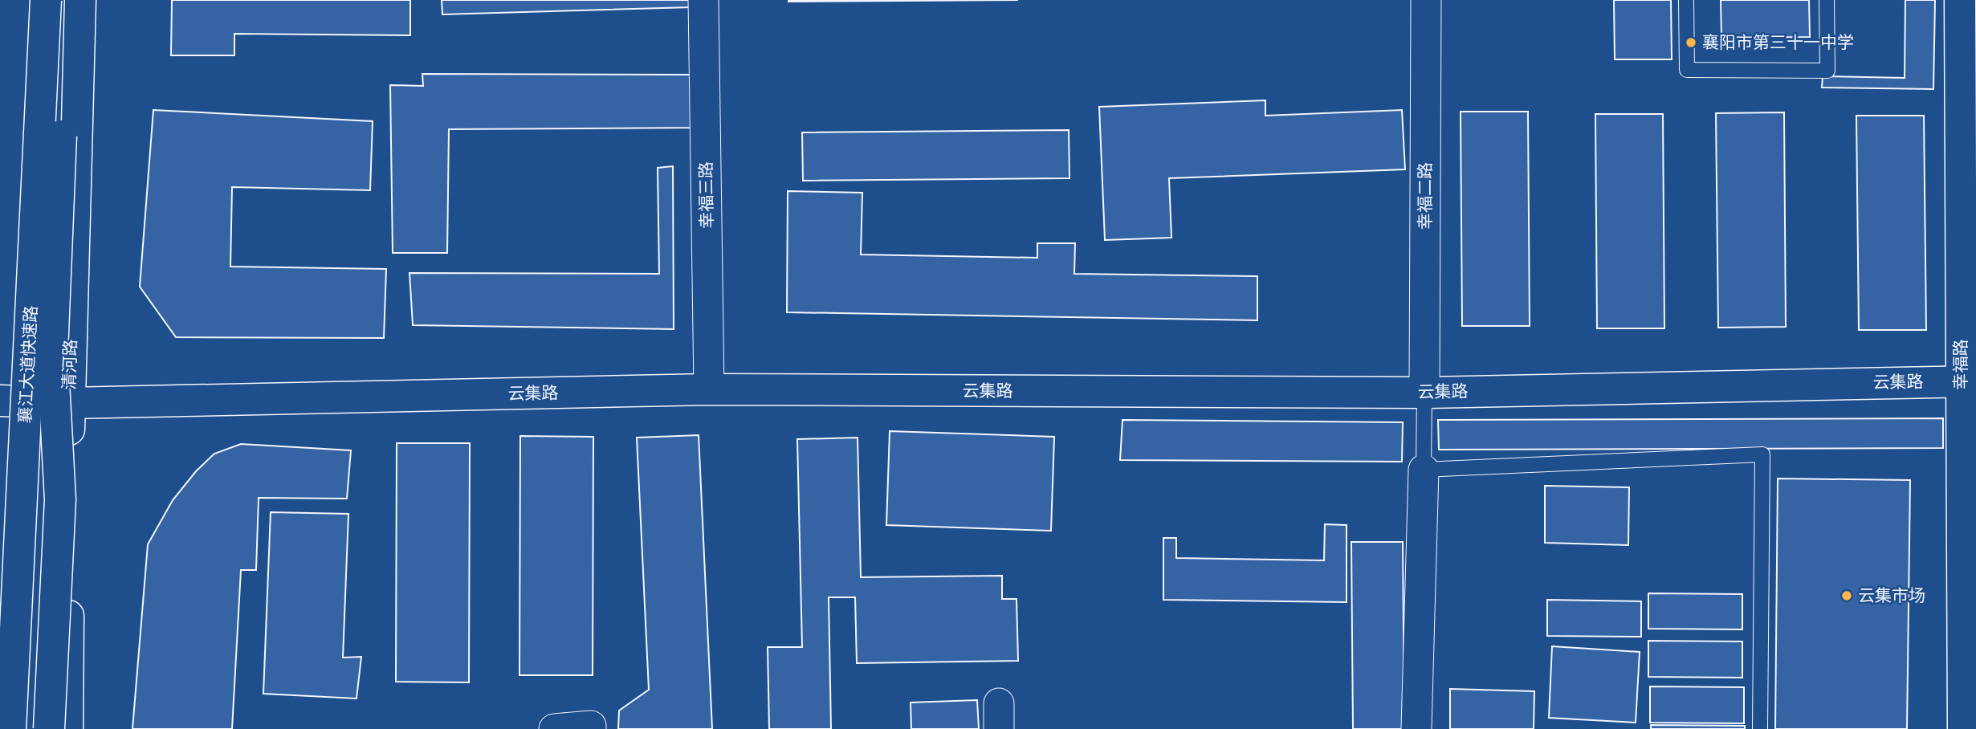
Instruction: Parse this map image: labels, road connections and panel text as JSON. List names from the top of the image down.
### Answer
{
  "streets": {
    "main road": [
      "襄江大道快速路",
      "清河路",
      "幸福路",
      "云集路"
    ],
    "street": ["幸福三路", "幸福二路"]
  },
  "crossings": [
    ["幸福三路", "云集路"],
    ["幸福二路", "云集路"],
    ["清河路", "云集路"],
    ["幸福路", "云集路"]
  ],
  "places": ["襄阳市第三十一中学", "云集市场"]
}
